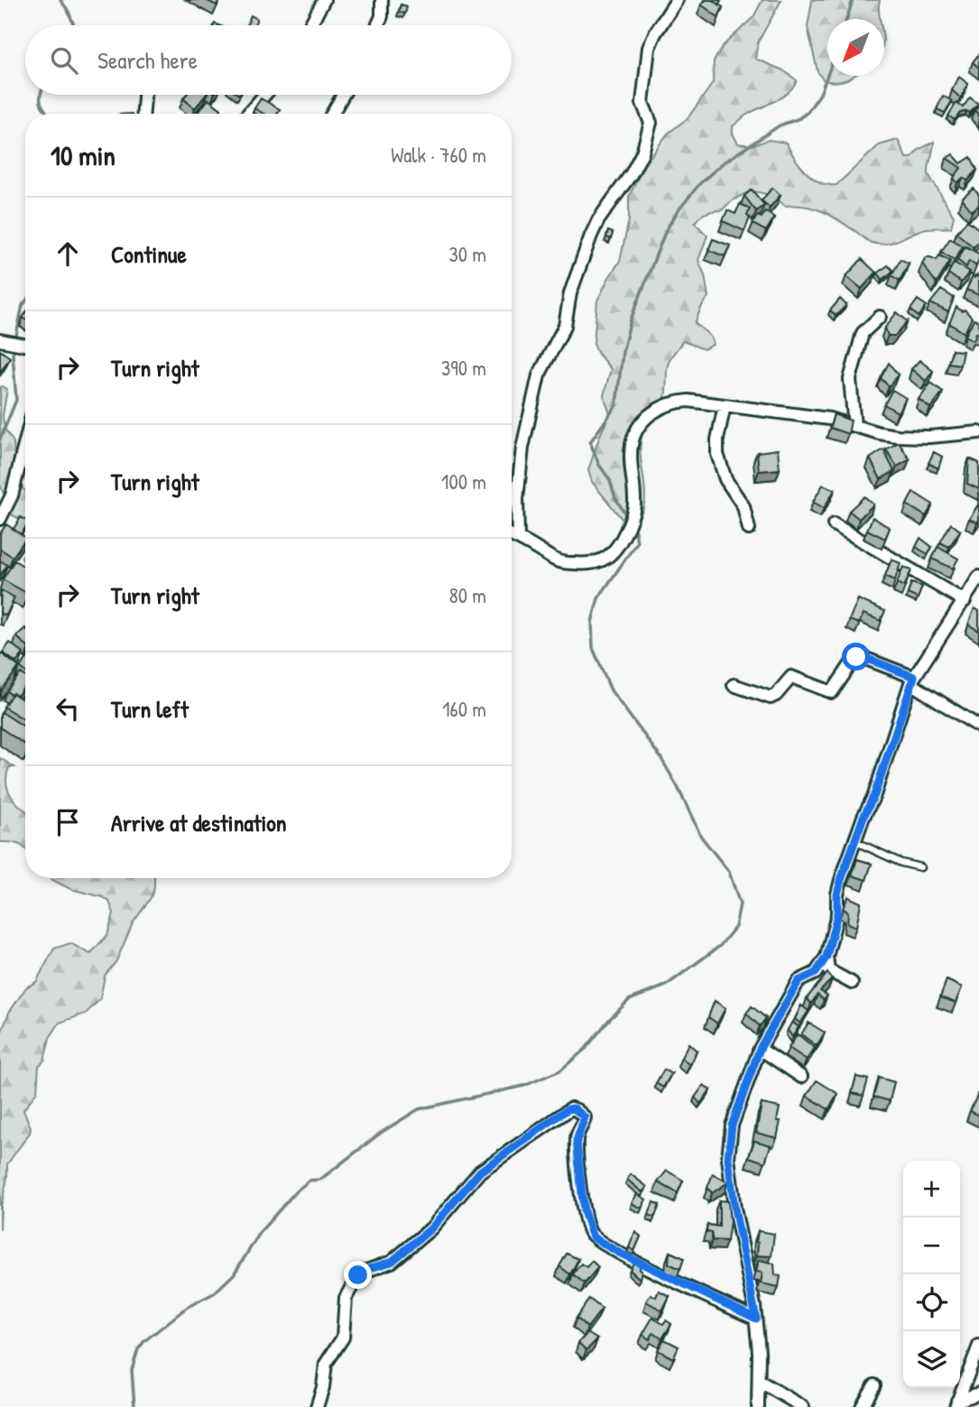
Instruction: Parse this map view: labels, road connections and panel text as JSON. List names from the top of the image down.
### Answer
{
  "north": "bottom left",
  "page": {
    "search": "Search here",
    "heading": ["10 min", "Walk · 760 m"],
    "list": [
      ["Continue", "30 m"],
      ["Turn right", "390 m"],
      ["Turn right", "100 m"],
      ["Turn right", "80 m"],
      ["Turn left", "160 m"],
      "Arrive at destination"
    ],
    "map_buttons": ["+", "−"]
  }
}
